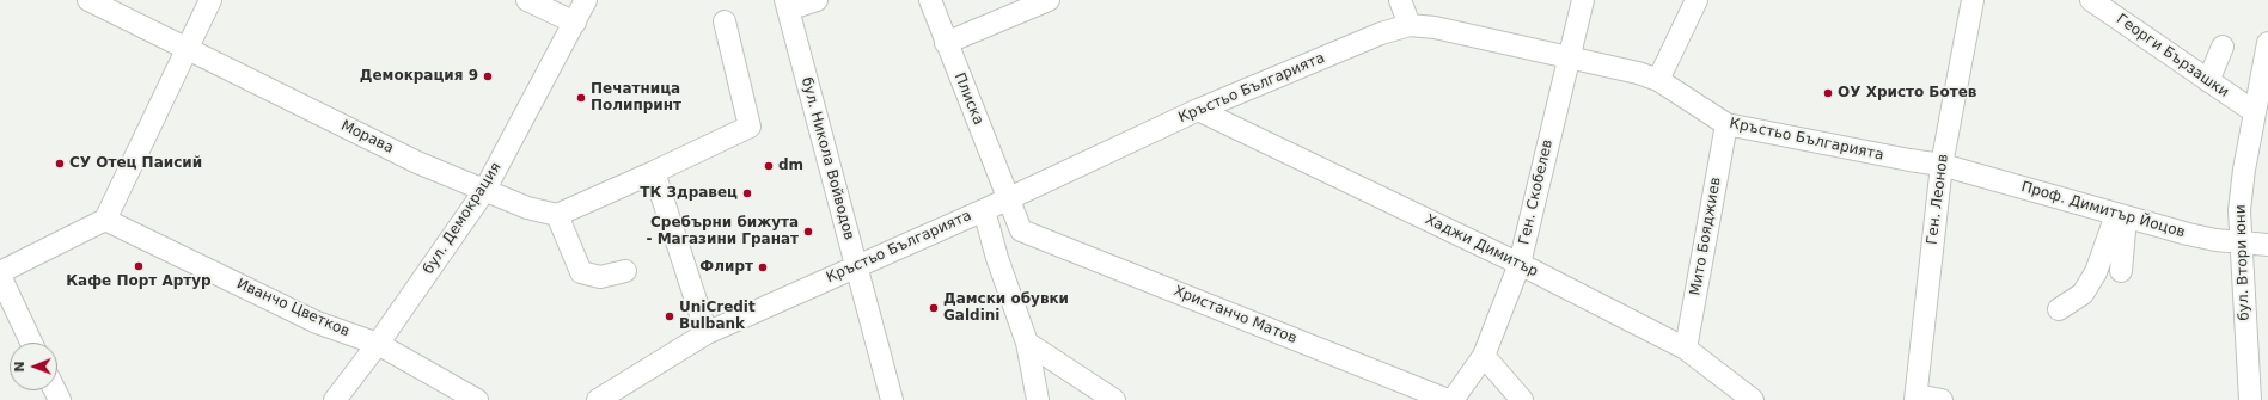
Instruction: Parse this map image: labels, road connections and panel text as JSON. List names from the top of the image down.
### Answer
{
  "streets": {
    "street": [
      "Георги Бързашки",
      "Кръстьо Българията",
      "Плиска",
      "Морава",
      "бул. Никола Войводов",
      "Ген. Скобелев",
      "Ген. Леонов",
      "Проф. Димитър Йоцов",
      "бул. Демокрация",
      "Мито Бояджиев",
      "Хаджи Димитър",
      "бул. Втори юни",
      "Иванчо Цветков",
      "Христанчо Матов"
    ]
  },
  "crossings": [
    ["Георги Бързашки", "бул. Втори юни"],
    ["Кръстьо Българията", "Плиска"],
    ["Кръстьо Българията", "бул. Никола Войводов"],
    ["Кръстьо Българията", "Ген. Скобелев"],
    ["Кръстьо Българията", "Ген. Леонов"],
    ["Кръстьо Българията", "Проф. Димитър Йоцов"],
    ["Кръстьо Българията", "Мито Бояджиев"],
    ["Кръстьо Българията", "Хаджи Димитър"],
    ["Кръстьо Българията", "Христанчо Матов"],
    ["Морава", "бул. Демокрация"],
    ["Ген. Скобелев", "Хаджи Димитър"],
    ["Ген. Леонов", "Проф. Димитър Йоцов"],
    ["Проф. Димитър Йоцов", "бул. Втори юни"],
    ["бул. Демокрация", "Иванчо Цветков"],
    ["Мито Бояджиев", "Хаджи Димитър"]
  ],
  "places": [
    "Демокрация 9",
    "ОУ Христо Ботев",
    "Печатница Полипринт",
    "СУ Отец Паисий",
    "dm",
    "ТК Здравец",
    "Сребърни бижута - Магазини Гранат",
    "Кафе Порт Артур",
    "Флирт",
    "Дамски обувки Galdini",
    "UniCredit Bulbank"
  ],
  "north": "left"
}
